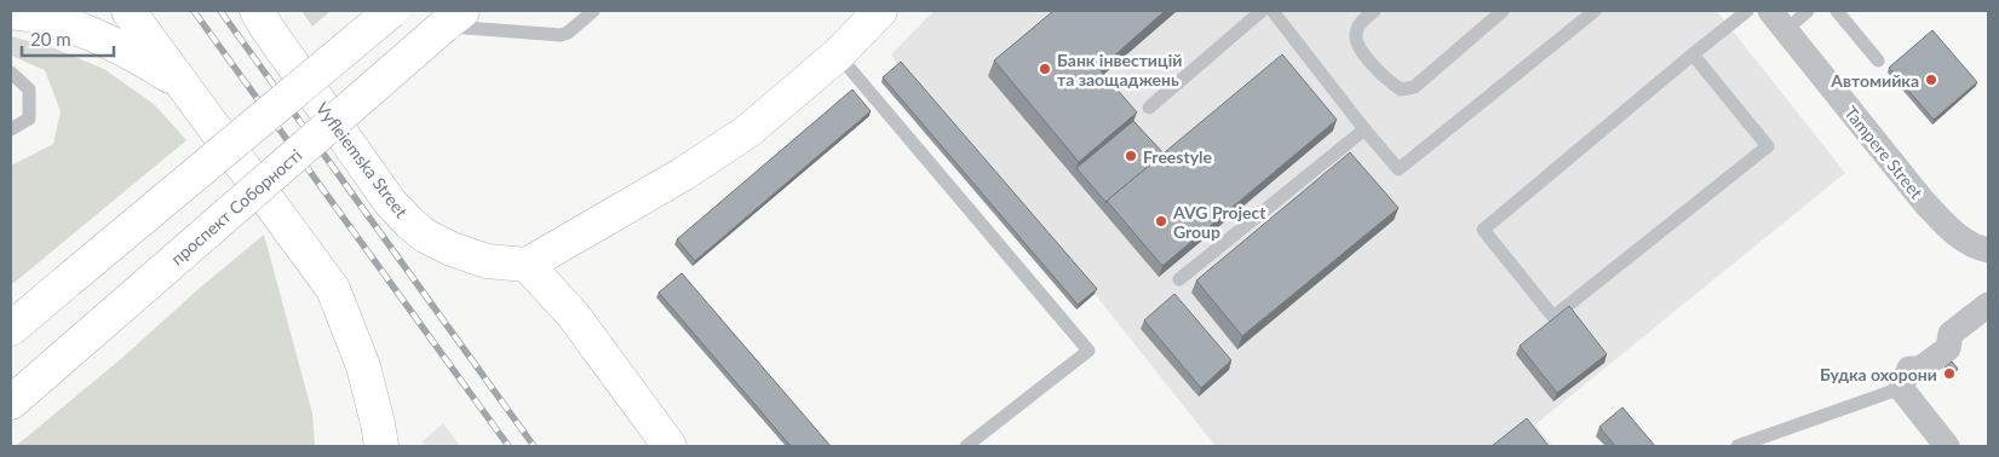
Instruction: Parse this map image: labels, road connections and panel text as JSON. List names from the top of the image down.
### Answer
{
  "streets": {
    "main road": ["Vyfleiemska Street", "проспект Соборності"],
    "street": ["Tampere Street"]
  },
  "places": [
    "Банк інвестицій та заощаджень",
    "Автомийка",
    "Freestyle",
    "AVG Project Group",
    "Будка охорони"
  ],
  "scale_bar": "20 m"
}
